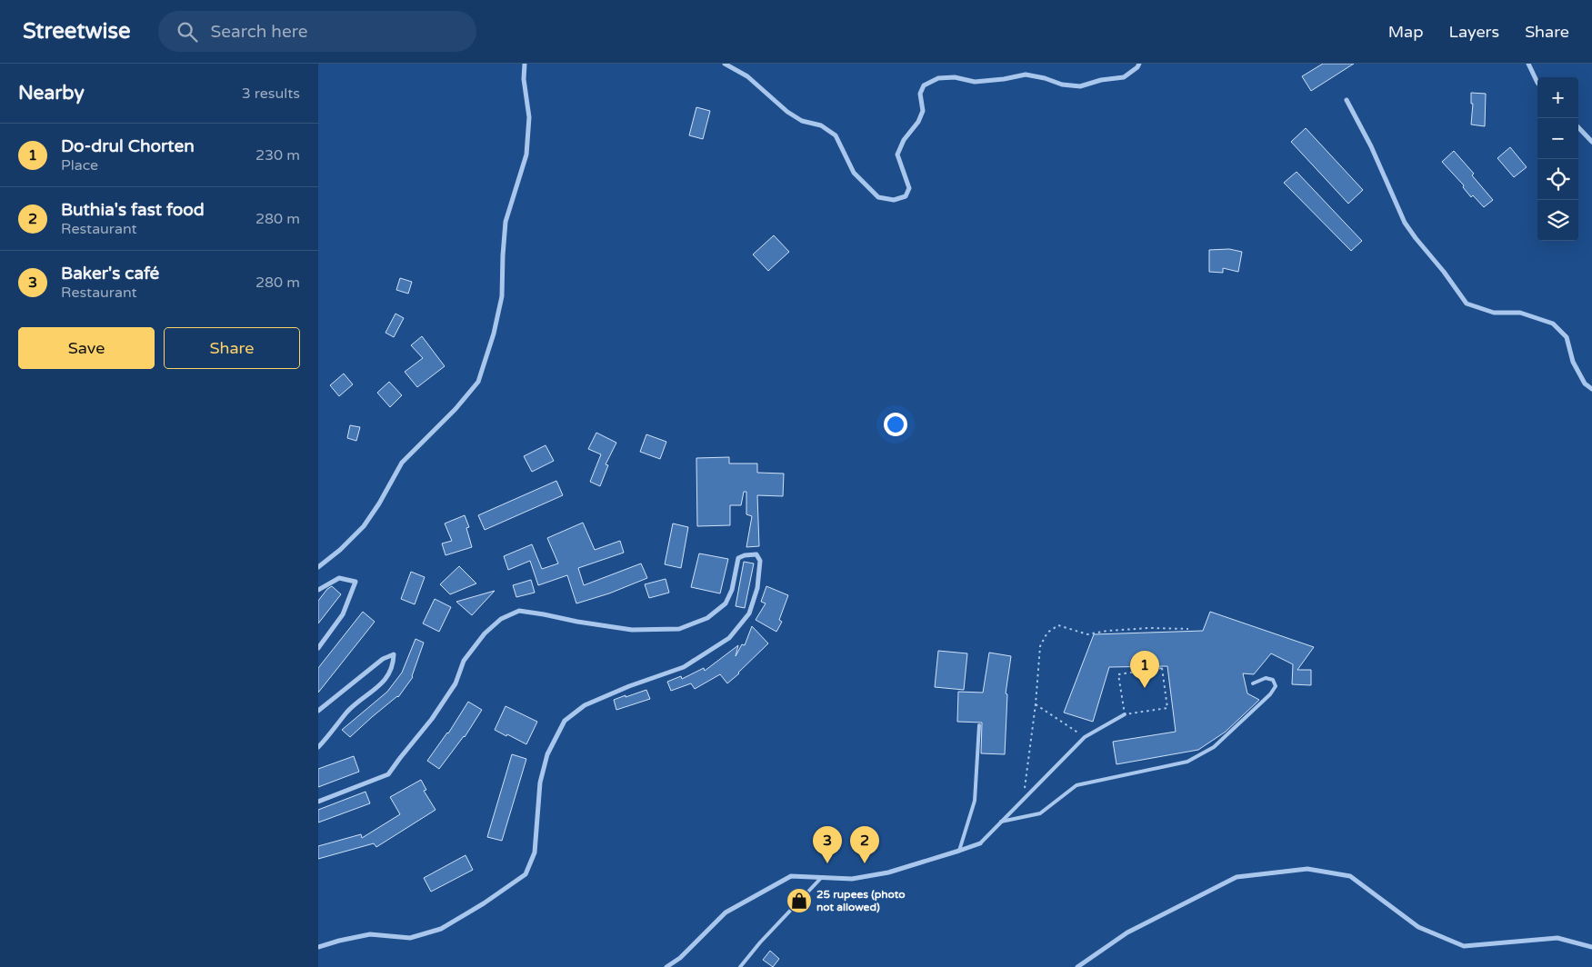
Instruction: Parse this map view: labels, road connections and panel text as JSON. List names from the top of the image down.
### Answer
{
  "places": {
    "shop": ["25 rupees (photo not allowed)"]
  },
  "page": {
    "header": "Streetwise",
    "search": "Search here",
    "nav": ["Map", "Layers", "Share"],
    "heading": ["Nearby", "3 results"],
    "map_buttons": ["+", "−"],
    "list": [
      {
        "mark": "1",
        "name": "Do-drul Chorten",
        "note": "Place",
        "value": "230 m"
      },
      {
        "mark": "2",
        "name": "Buthia's fast food",
        "note": "Restaurant",
        "value": "280 m"
      },
      {
        "mark": "3",
        "name": "Baker's café",
        "note": "Restaurant",
        "value": "280 m"
      }
    ],
    "buttons": ["Save", "Share"],
    "pins": ["1", "2", "3"]
  }
}
